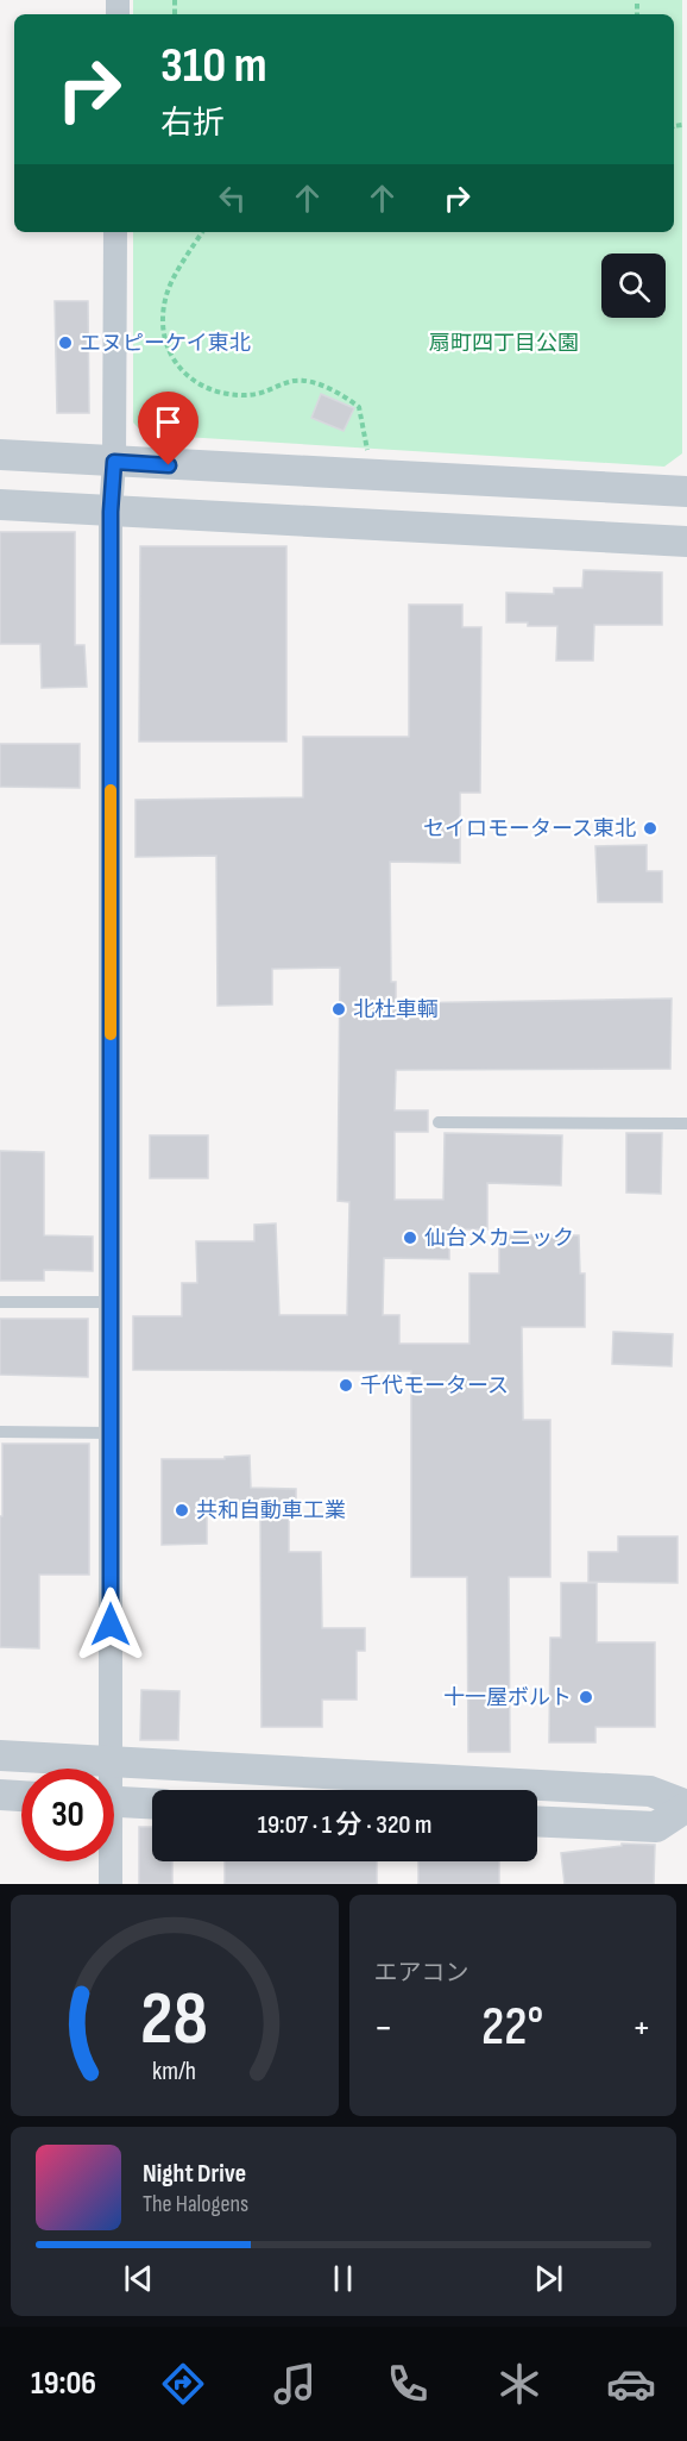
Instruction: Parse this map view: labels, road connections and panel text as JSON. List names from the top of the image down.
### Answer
{
  "parks": ["扇町四丁目公園"],
  "places": [
    "エヌピーケイ東北",
    "セイロモータース東北",
    "北杜車輌",
    "仙台メカニック",
    "千代モータース",
    "共和自動車工業",
    "十一屋ボルト"
  ],
  "page": {
    "turn": ["310 m", "右折"],
    "limit": "30",
    "trip": "19:07 · 1 分 · 320 m",
    "tile": "エアコン",
    "heat": ["−", "22°", "+"],
    "song": ["Night Drive", "The Halogens"],
    "tabs": "19:06",
    "gauge": ["28", "km/h"]
  }
}
